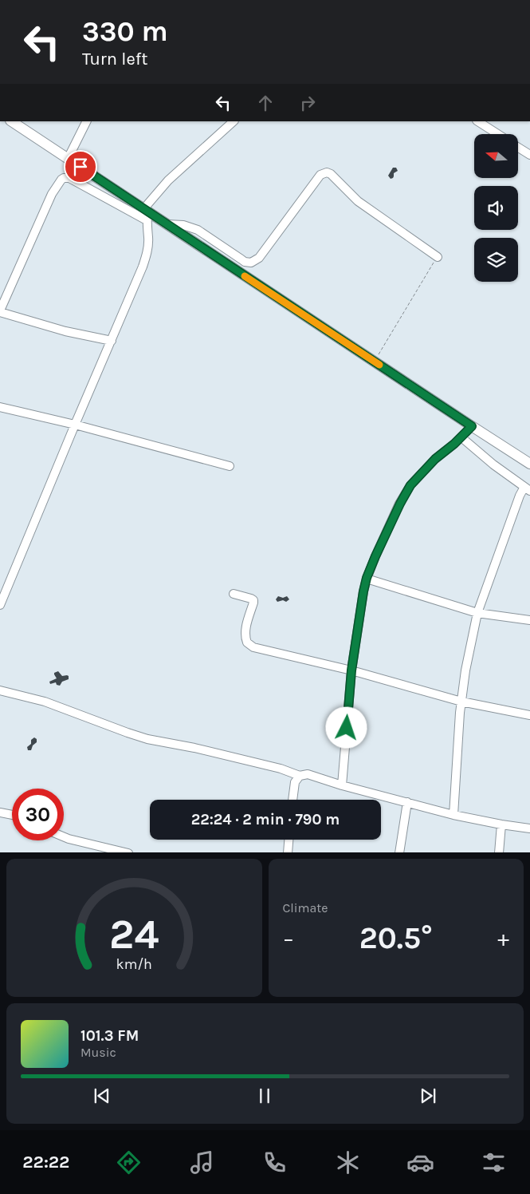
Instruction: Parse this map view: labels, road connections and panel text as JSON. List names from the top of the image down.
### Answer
{
  "north": "left",
  "page": {
    "turn": ["330 m", "Turn left"],
    "limit": "30",
    "trip": "22:24 · 2 min · 790 m",
    "tile": "Climate",
    "heat": ["−", "20.5°", "+"],
    "song": ["101.3 FM", "Music"],
    "tabs": "22:22",
    "gauge": ["24", "km/h"]
  }
}
